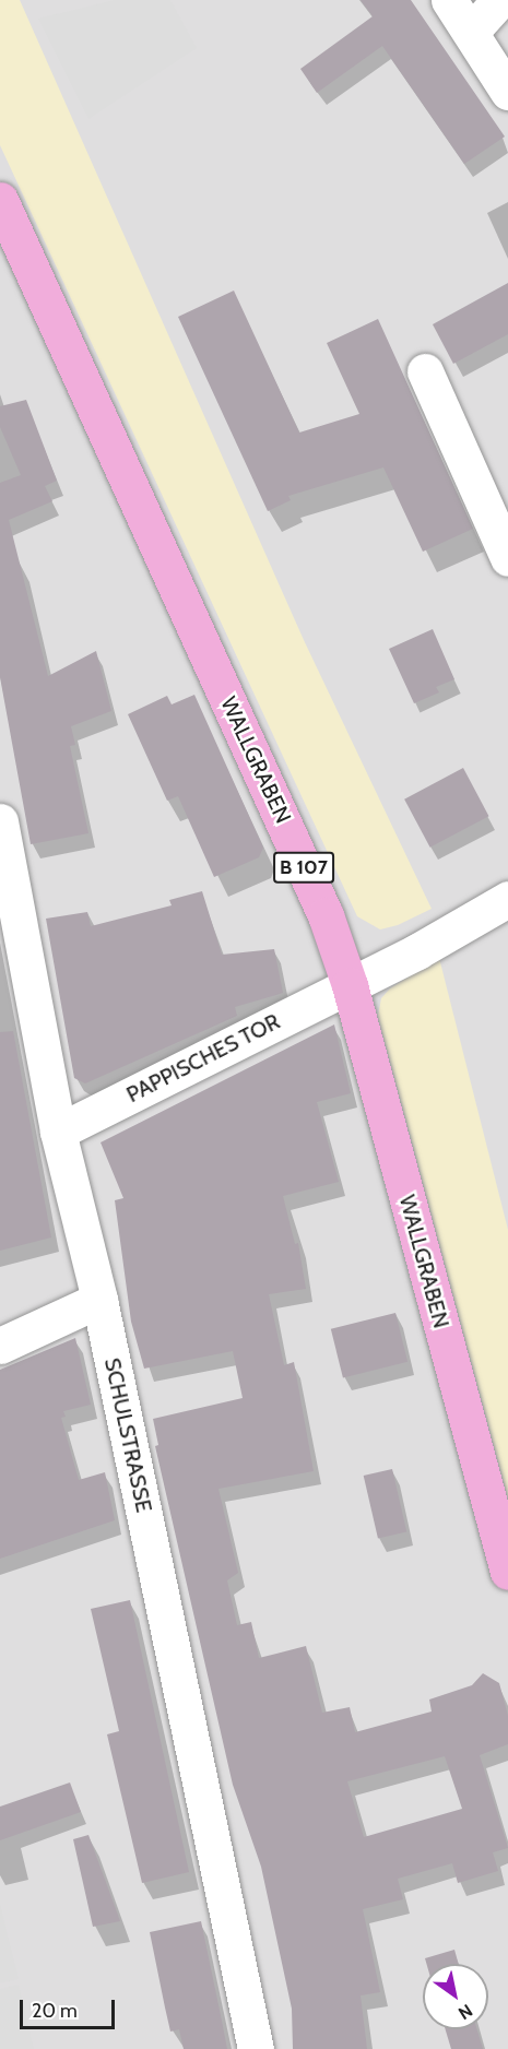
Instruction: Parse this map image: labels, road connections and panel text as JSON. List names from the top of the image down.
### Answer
{
  "streets": {
    "main road": ["WALLGRABEN", "B 107"],
    "street": ["PAPPISCHES TOR", "SCHULSTRASSE"]
  },
  "crossings": [
    ["WALLGRABEN", "PAPPISCHES TOR"],
    ["PAPPISCHES TOR", "SCHULSTRASSE"]
  ],
  "scale_bar": "20 m",
  "north": "bottom right"
}
